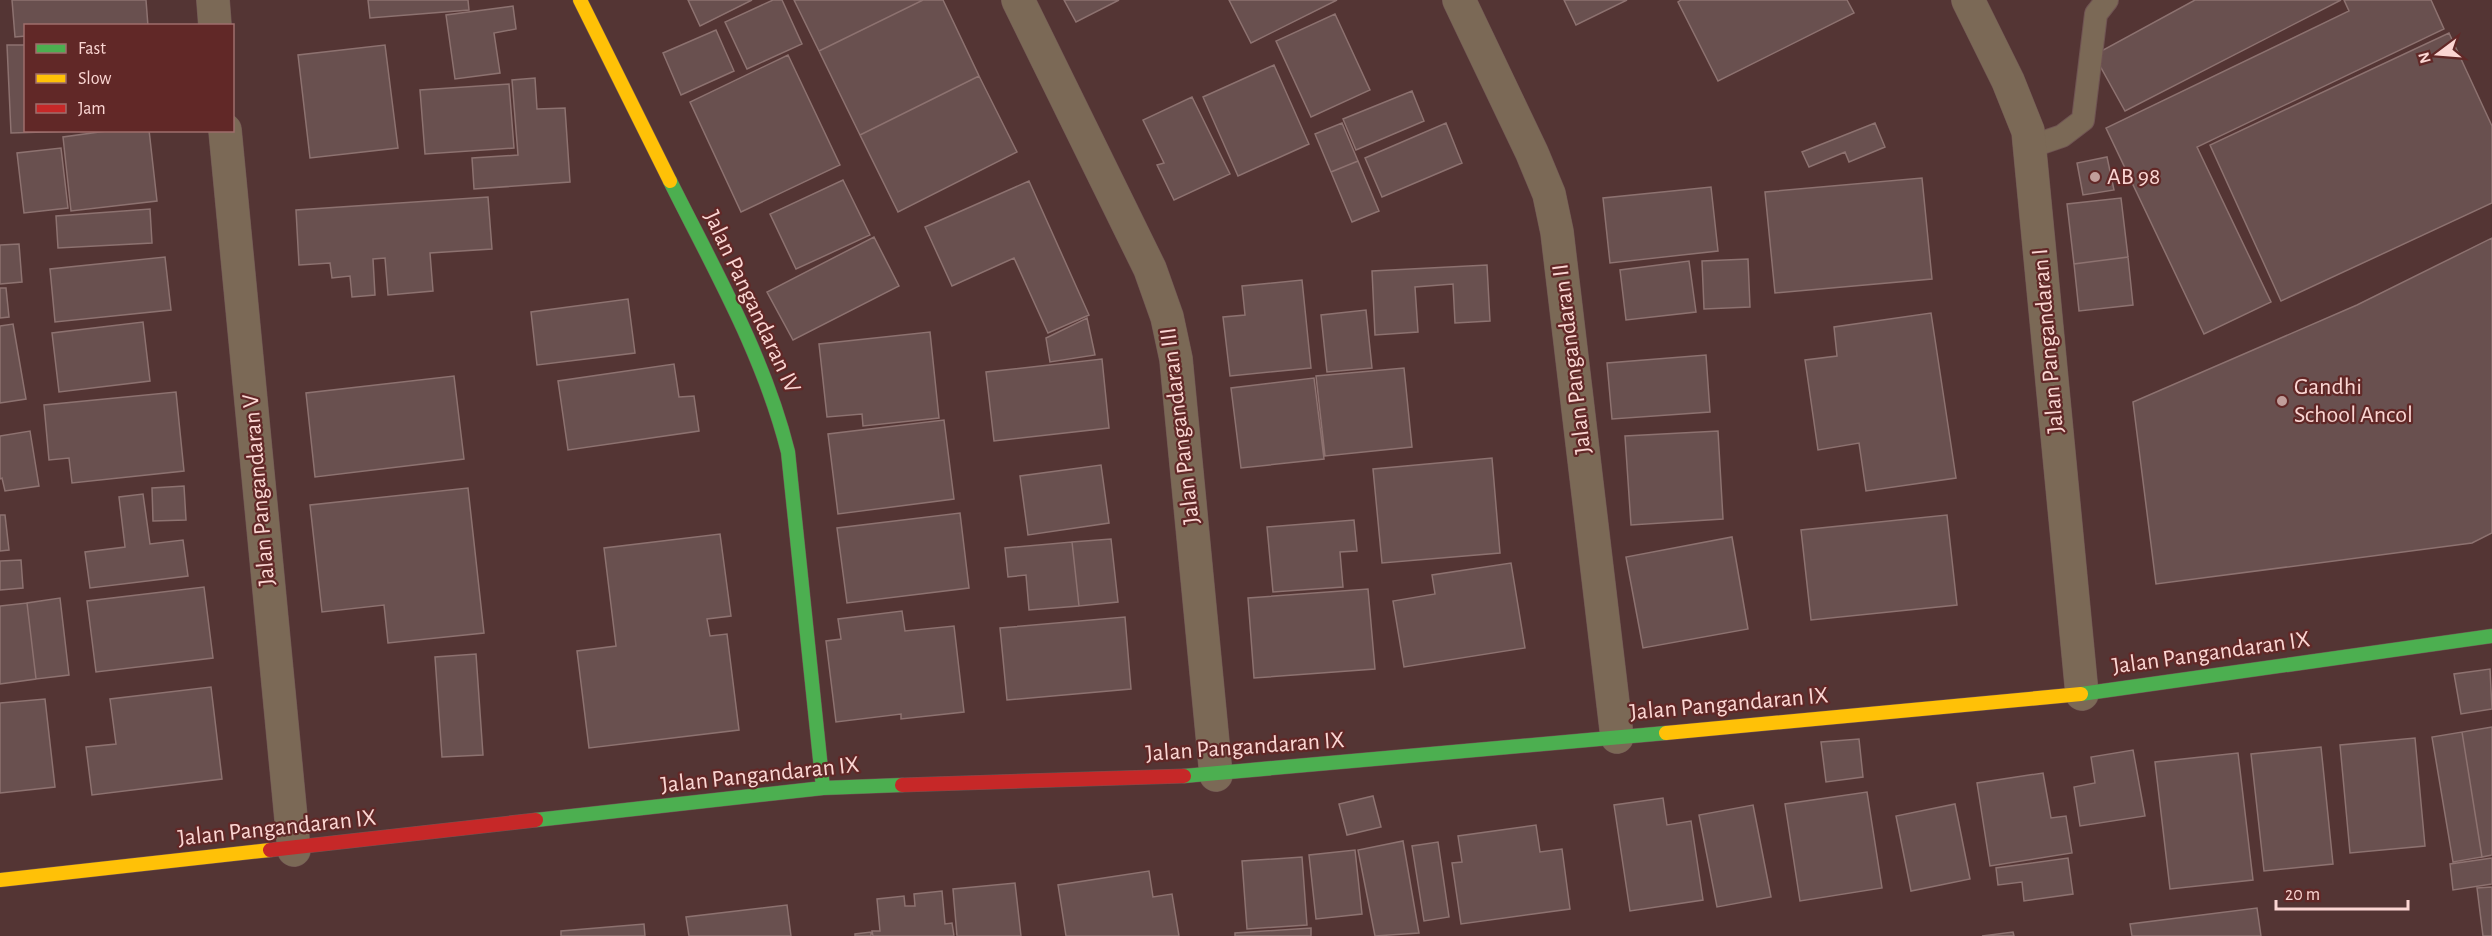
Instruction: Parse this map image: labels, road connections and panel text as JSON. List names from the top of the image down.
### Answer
{
  "streets": {
    "street": [
      "Jalan Pangandaran IV",
      "Jalan Pangandaran I",
      "Jalan Pangandaran II",
      "Jalan Pangandaran III",
      "Jalan Pangandaran V",
      "Jalan Pangandaran IX"
    ]
  },
  "crossings": [
    ["Jalan Pangandaran IV", "Jalan Pangandaran IX"],
    ["Jalan Pangandaran I", "Jalan Pangandaran IX"],
    ["Jalan Pangandaran II", "Jalan Pangandaran IX"],
    ["Jalan Pangandaran III", "Jalan Pangandaran IX"],
    ["Jalan Pangandaran V", "Jalan Pangandaran IX"]
  ],
  "places": ["AB 98", "Gandhi School Ancol"],
  "legend": ["Fast", "Slow", "Jam"],
  "scale_bar": "20 m",
  "north": "left"
}
